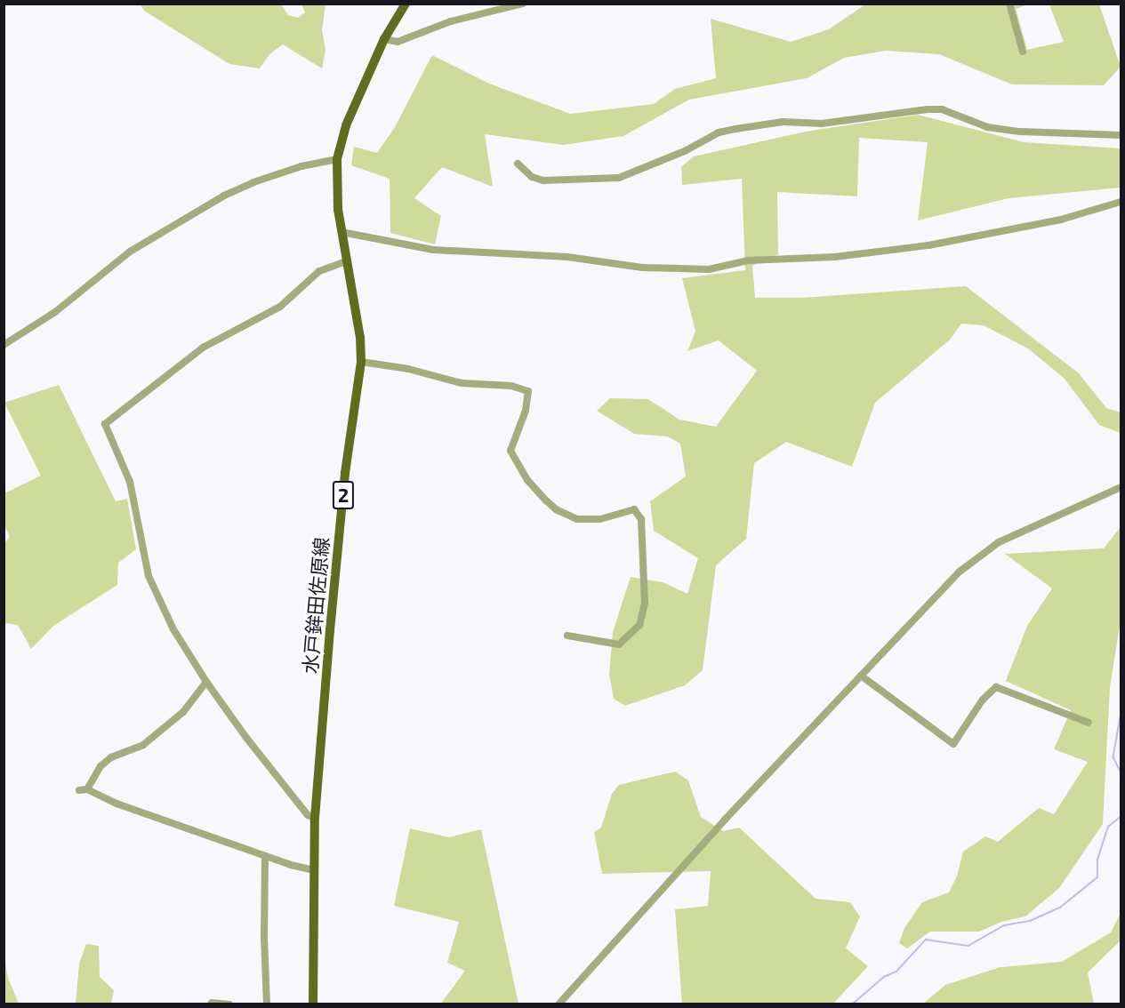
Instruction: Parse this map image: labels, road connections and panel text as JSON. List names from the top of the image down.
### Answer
{
  "streets": {
    "main road": ["2", "水戸鉾田佐原線"]
  }
}
